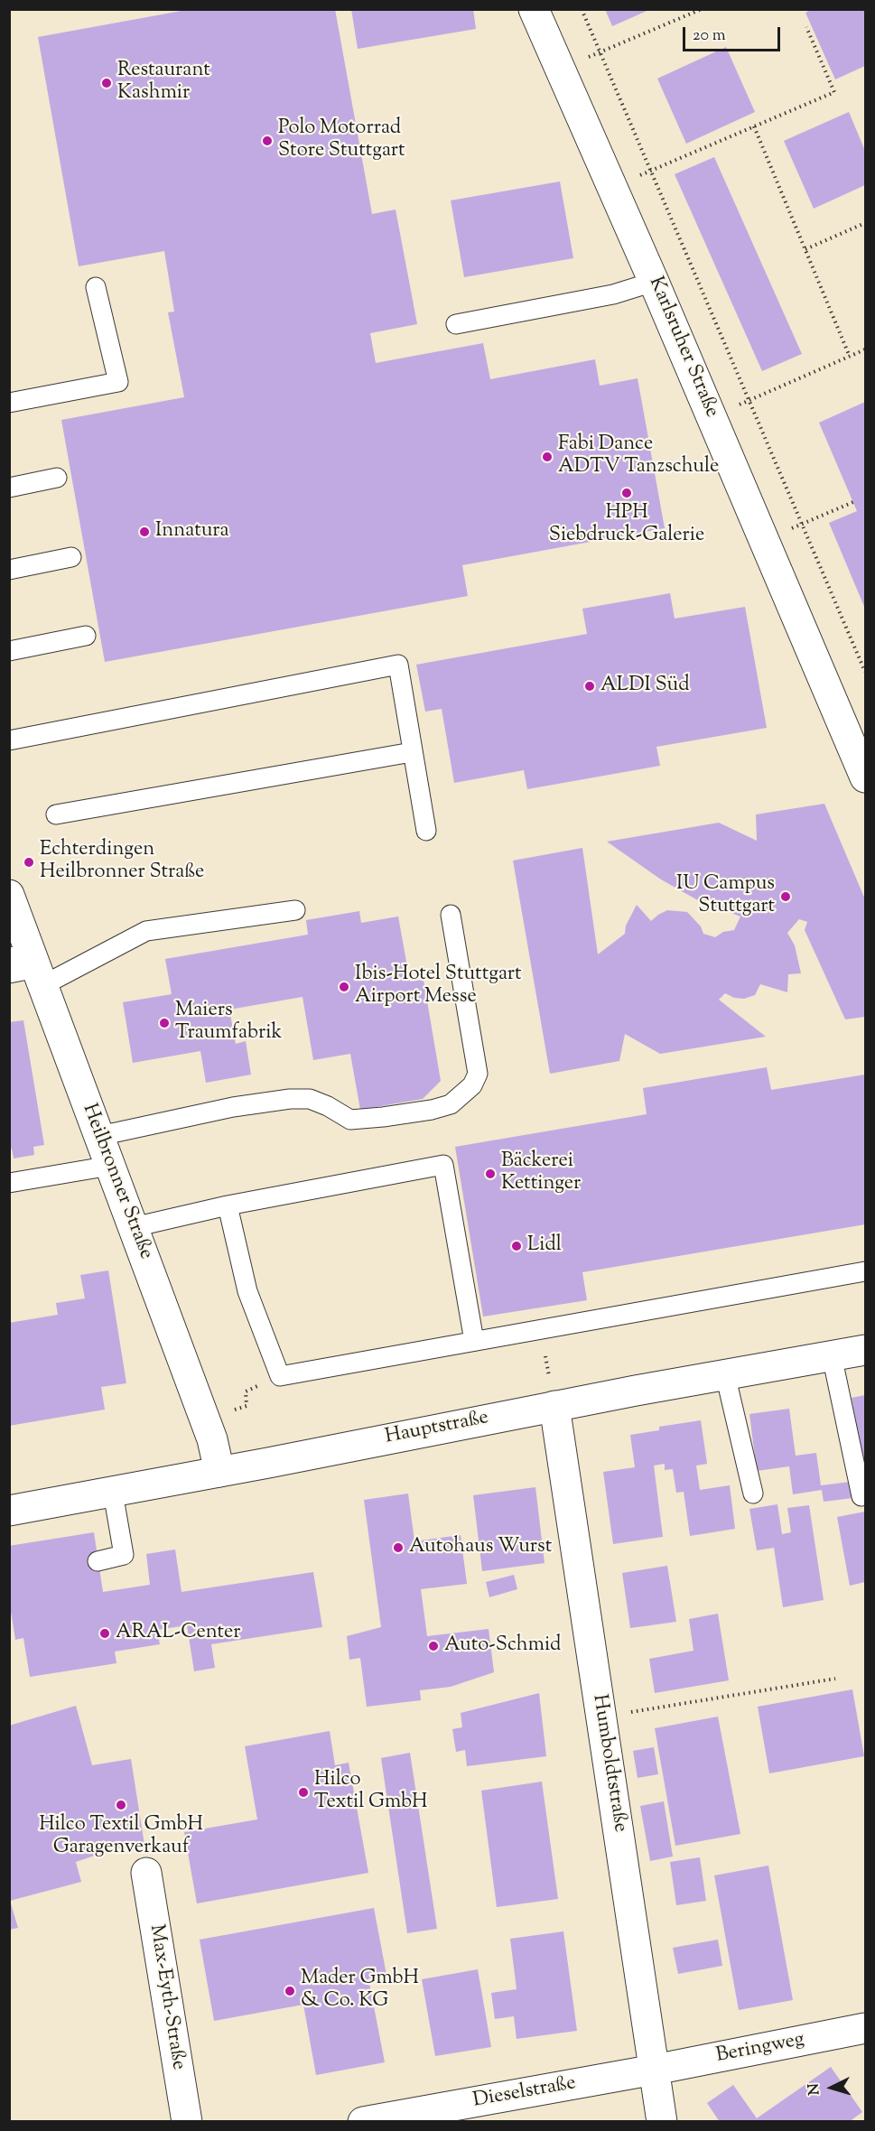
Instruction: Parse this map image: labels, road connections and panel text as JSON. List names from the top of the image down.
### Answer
{
  "streets": {
    "street": [
      "Karlsruher Straße",
      "Heilbronner Straße",
      "Hauptstraße",
      "Humboldtstraße",
      "Max-Eyth-Straße",
      "Beringweg",
      "Dieselstraße"
    ]
  },
  "crossings": [
    ["Heilbronner Straße", "Hauptstraße"],
    ["Hauptstraße", "Humboldtstraße"],
    ["Humboldtstraße", "Beringweg"],
    ["Humboldtstraße", "Dieselstraße"],
    ["Beringweg", "Dieselstraße"]
  ],
  "places": [
    "Restaurant Kashmir",
    "Polo Motorrad Store Stuttgart",
    "Fabi Dance ADTV Tanzschule",
    "HPH Siebdruck-Galerie",
    "Innatura",
    "ALDI Süd",
    "Echterdingen Heilbronner Straße",
    "IU Campus Stuttgart",
    "Ibis-Hotel Stuttgart Airport Messe",
    "Maiers Traumfabrik",
    "Bäckerei Kettinger",
    "Lidl",
    "Autohaus Wurst",
    "ARAL-Center",
    "Auto-Schmid",
    "Hilco Textil GmbH",
    "Hilco Textil GmbH Garagenverkauf",
    "Mader GmbH & Co. KG"
  ],
  "scale_bar": "20 m",
  "north": "left"
}
